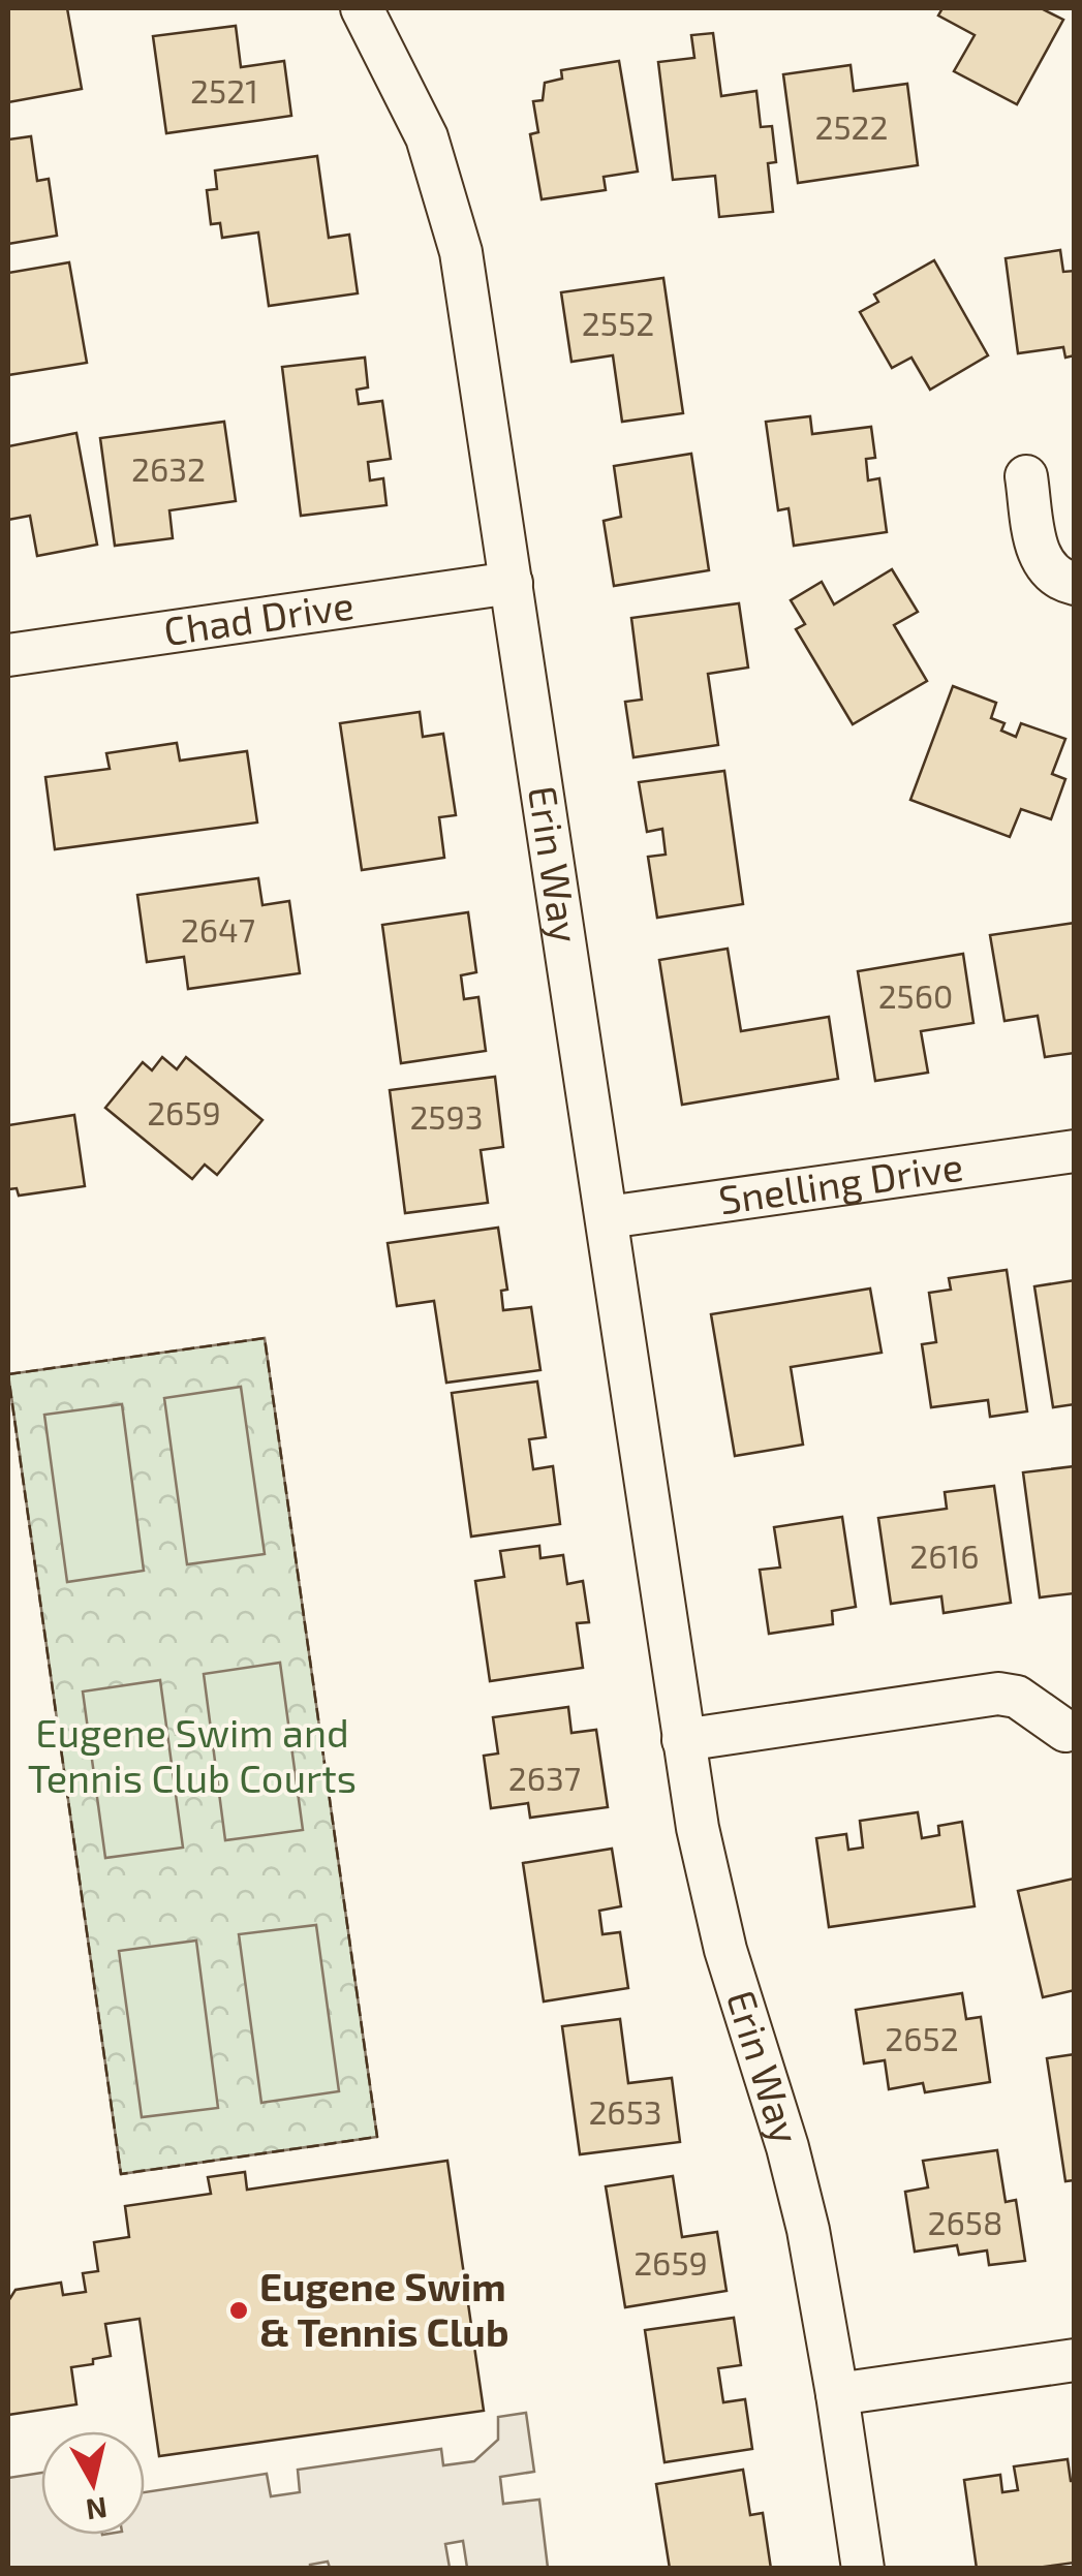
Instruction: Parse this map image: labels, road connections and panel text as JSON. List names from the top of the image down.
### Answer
{
  "streets": {
    "street": ["Chad Drive", "Erin Way", "Snelling Drive"]
  },
  "crossings": [
    ["Chad Drive", "Erin Way"],
    ["Erin Way", "Snelling Drive"]
  ],
  "parks": ["Eugene Swim and Tennis Club Courts"],
  "places": ["Eugene Swim & Tennis Club"],
  "house_numbers": [
    "2521",
    "2522",
    "2552",
    "2632",
    "2647",
    "2560",
    "2659",
    "2593",
    "2616",
    "2637",
    "2652",
    "2653",
    "2658",
    "2659"
  ],
  "north": "bottom"
}
